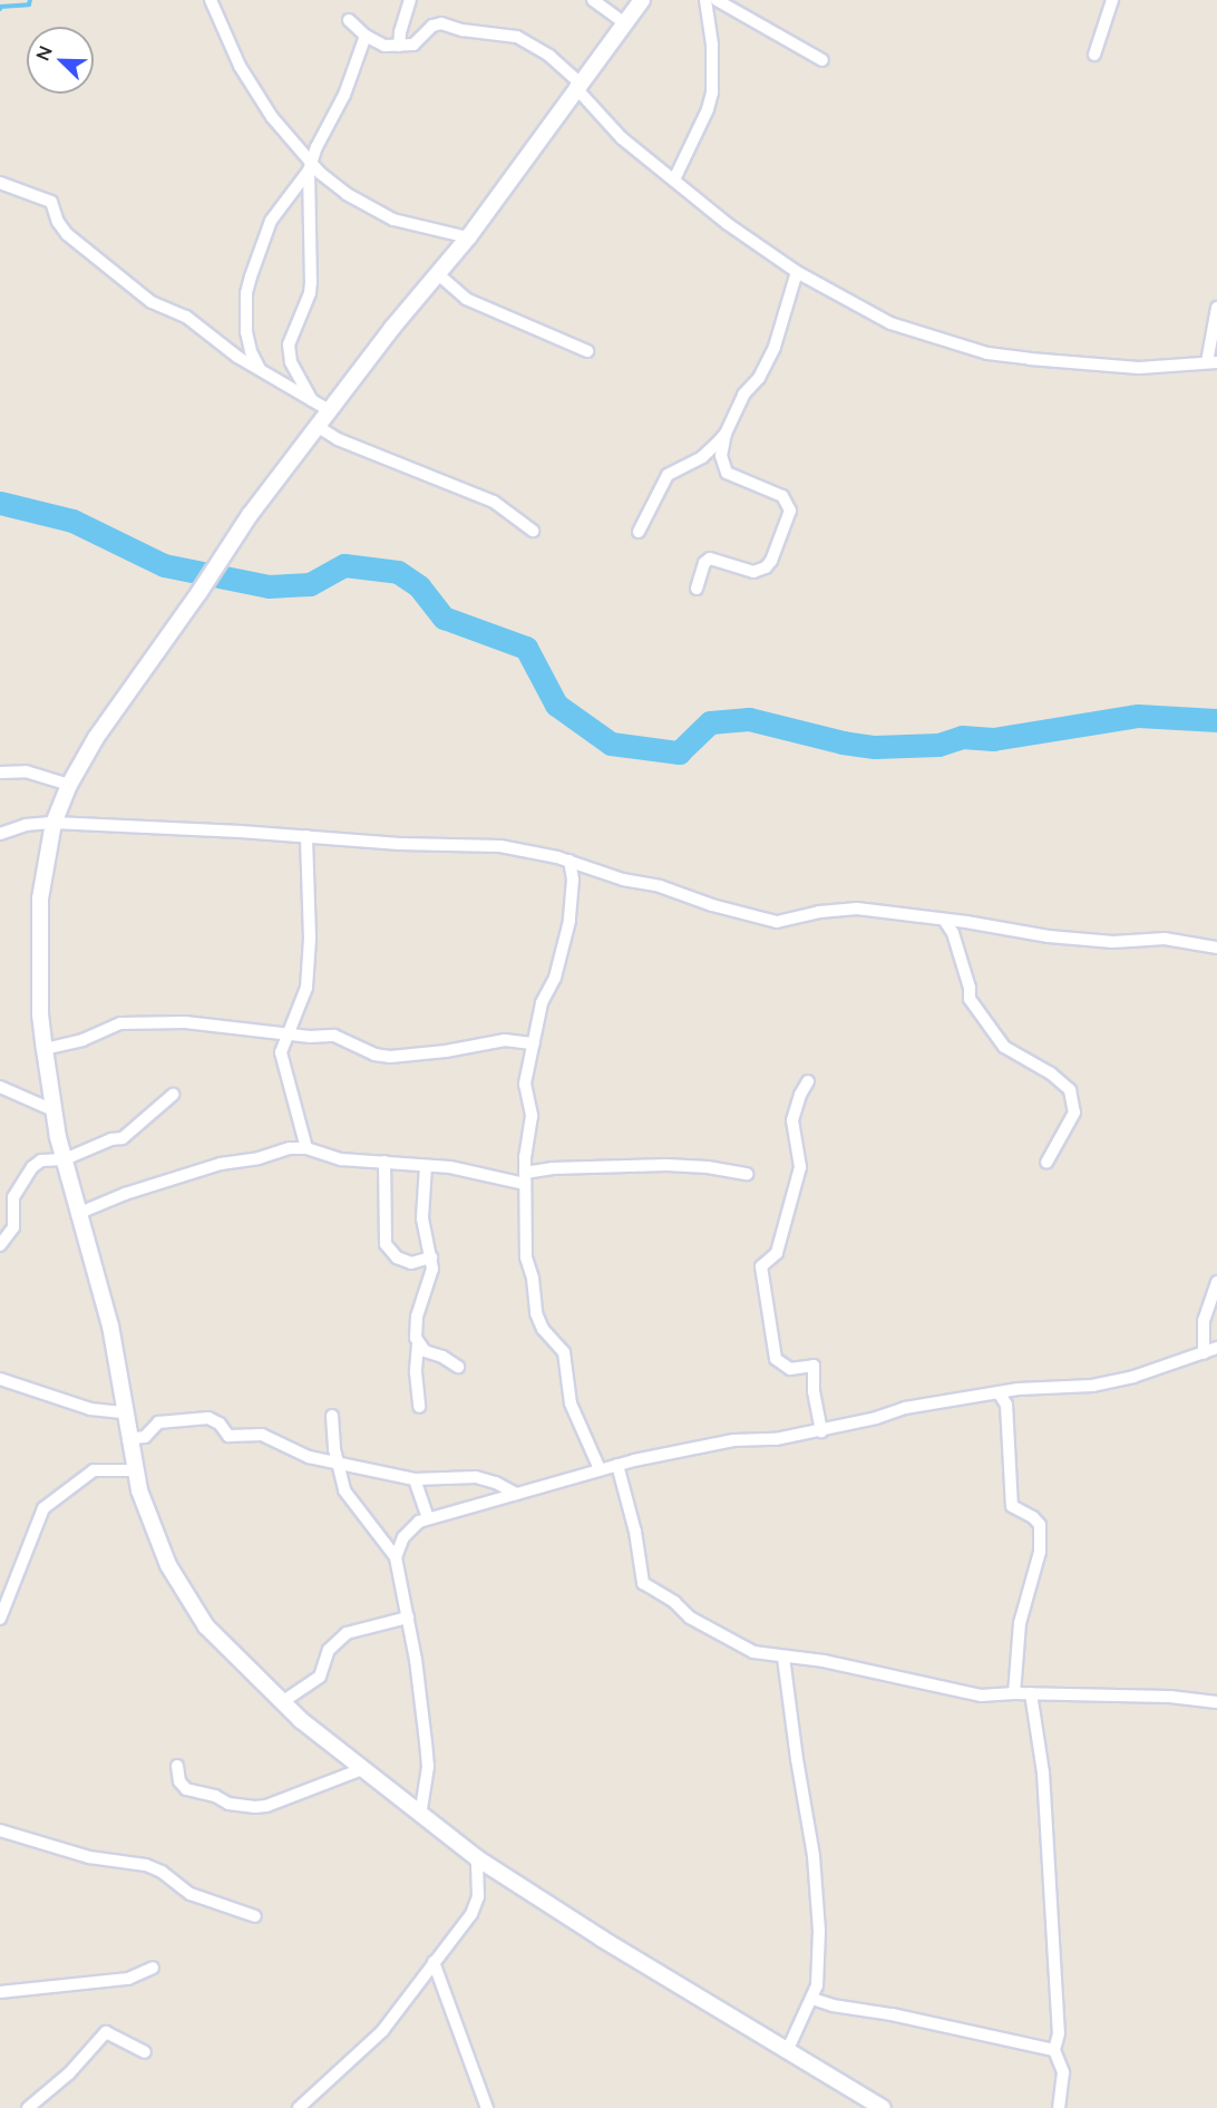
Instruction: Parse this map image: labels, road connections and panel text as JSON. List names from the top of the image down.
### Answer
{
  "north": "top left"
}
